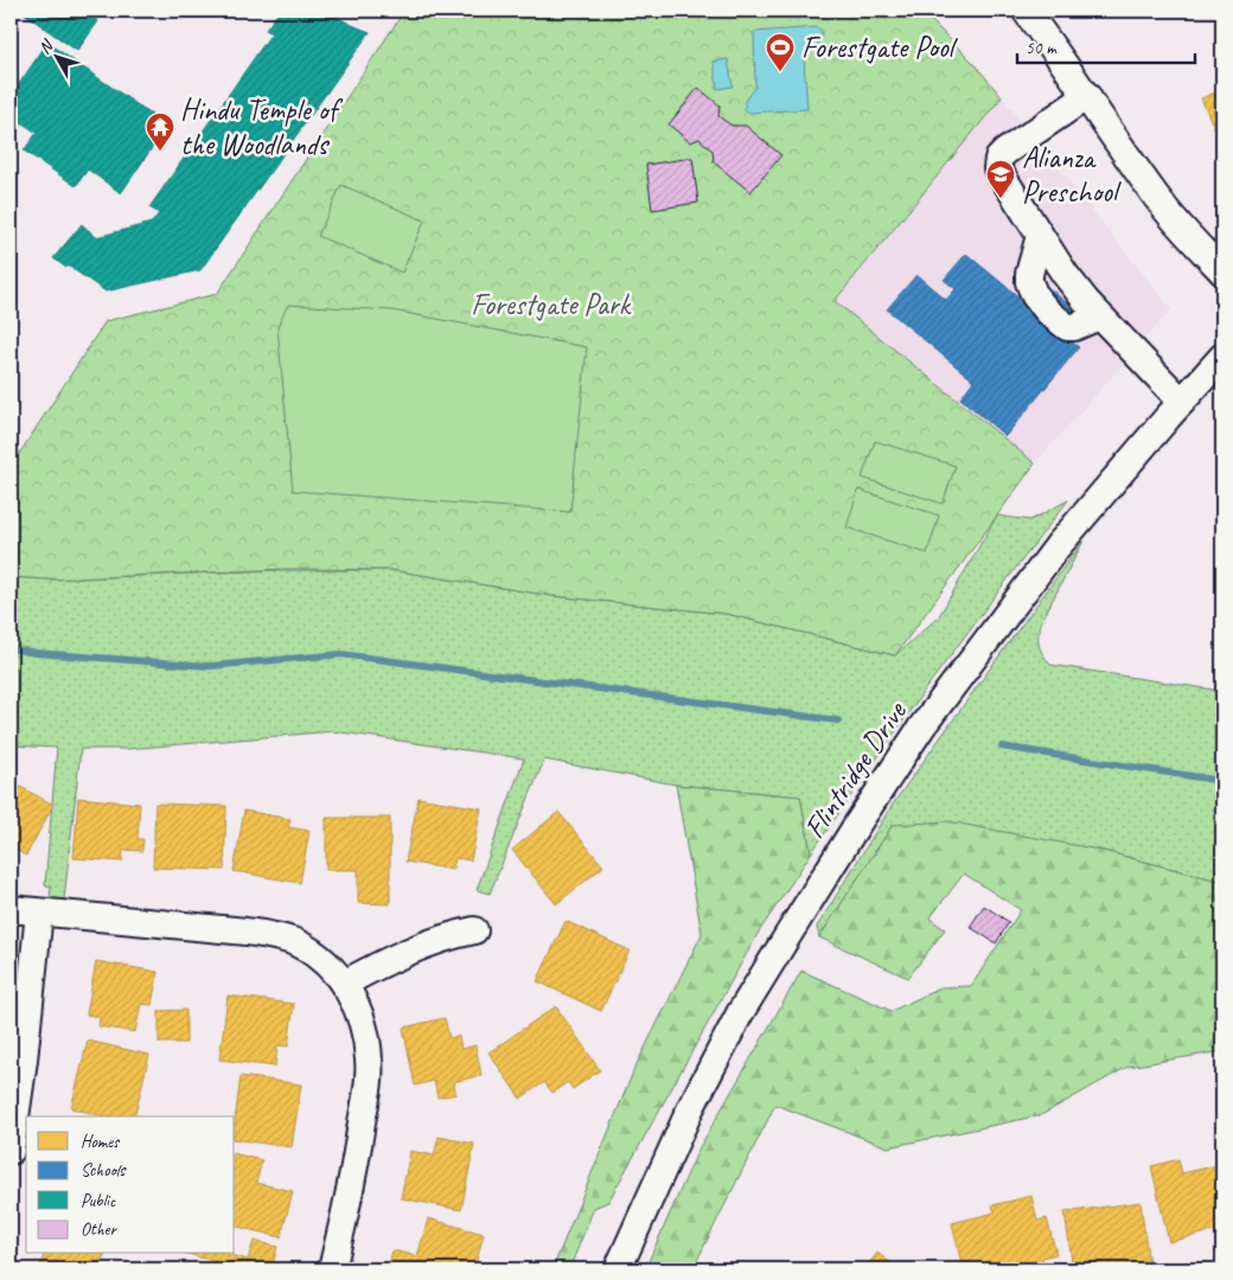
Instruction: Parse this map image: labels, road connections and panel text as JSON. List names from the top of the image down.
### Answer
{
  "streets": {
    "street": ["Flintridge Drive"]
  },
  "parks": ["Forestgate Park"],
  "places": {
    "sports": ["Forestgate Pool"],
    "temple": ["Hindu Temple of the Woodlands"],
    "school or university": ["Alianza Preschool"]
  },
  "legend": [
    "Homes",
    "Schools",
    "Public",
    "Other"
  ],
  "scale_bar": "50 m",
  "north": "top left"
}
